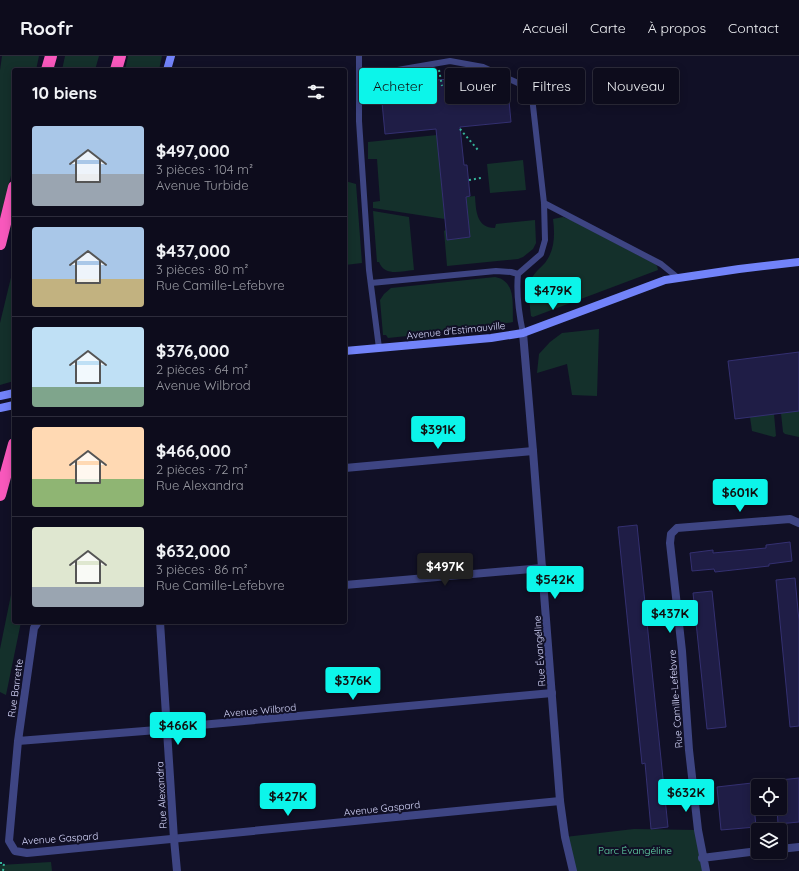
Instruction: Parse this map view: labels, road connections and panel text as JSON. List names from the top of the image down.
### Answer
{
  "streets": {
    "main road": ["Avenue d'Estimauville"],
    "street": [
      "Rue Évangéline",
      "Rue Barrette",
      "Rue Camille-Lefebvre",
      "Avenue Wilbrod",
      "Rue Alexandra",
      "Avenue Gaspard"
    ]
  },
  "crossings": [
    ["Avenue d'Estimauville", "Rue Évangéline"],
    ["Rue Évangéline", "Avenue Wilbrod"],
    ["Rue Évangéline", "Avenue Gaspard"],
    ["Rue Barrette", "Avenue Wilbrod"],
    ["Rue Barrette", "Avenue Gaspard"],
    ["Avenue Wilbrod", "Rue Alexandra"],
    ["Rue Alexandra", "Avenue Gaspard"]
  ],
  "parks": ["Parc Évangéline"],
  "page": {
    "header": "Roofr",
    "nav": [
      "Accueil",
      "Carte",
      "À propos",
      "Contact"
    ],
    "chip": [
      "Acheter",
      "Louer",
      "Filtres",
      "Nouveau"
    ],
    "heading": "10 biens",
    "list": [
      {
        "name": "$497,000",
        "note": "3 pièces · 104 m² · Avenue Turbide"
      },
      {
        "name": "$437,000",
        "note": "3 pièces · 80 m² · Rue Camille-Lefebvre"
      },
      {
        "name": "$376,000",
        "note": "2 pièces · 64 m² · Avenue Wilbrod"
      },
      {
        "name": "$466,000",
        "note": "2 pièces · 72 m² · Rue Alexandra"
      },
      {
        "name": "$632,000",
        "note": "3 pièces · 86 m² · Rue Camille-Lefebvre"
      }
    ],
    "price": [
      "$479K",
      "$391K",
      "$601K",
      "$497K",
      "$542K",
      "$437K",
      "$376K",
      "$466K",
      "$632K",
      "$427K"
    ]
  }
}
